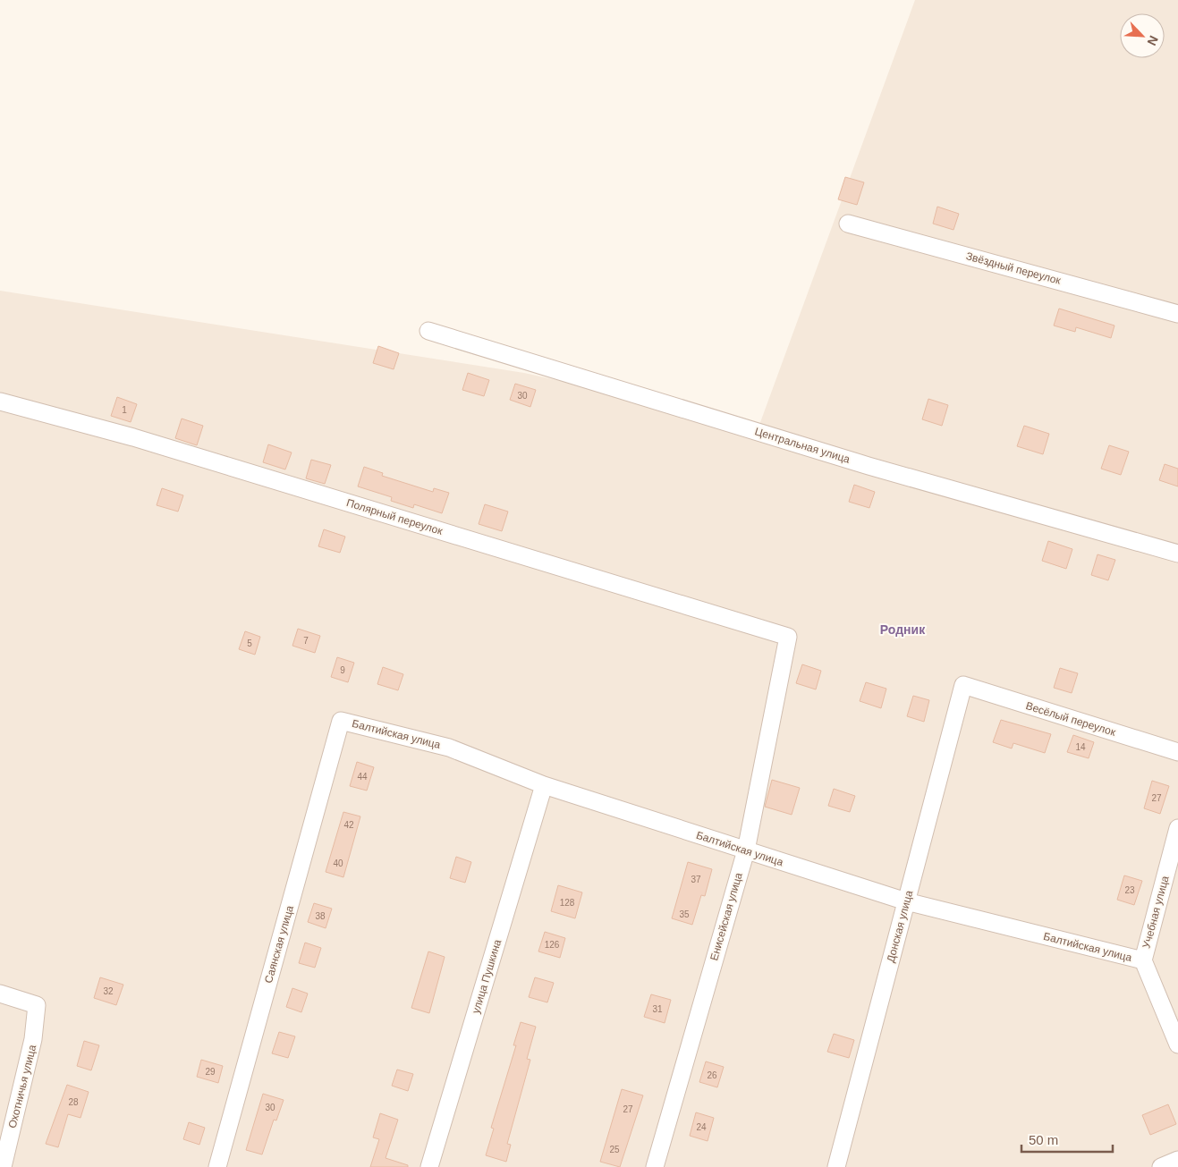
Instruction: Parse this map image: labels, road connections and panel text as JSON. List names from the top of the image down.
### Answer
{
  "streets": {
    "street": [
      "Звёздный переулок",
      "Центральная улица",
      "Полярный переулок",
      "Весёлый переулок",
      "Балтийская улица",
      "Учебная улица",
      "Енисейская улица",
      "Донская улица",
      "Саянская улица",
      "улица Пушкина",
      "Охотничья улица"
    ]
  },
  "crossings": [
    ["Полярный переулок", "Енисейская улица"],
    ["Весёлый переулок", "Донская улица"],
    ["Балтийская улица", "Учебная улица"],
    ["Балтийская улица", "Енисейская улица"],
    ["Балтийская улица", "Донская улица"],
    ["Балтийская улица", "Саянская улица"],
    ["Балтийская улица", "улица Пушкина"]
  ],
  "districts": ["Родник"],
  "house_numbers": [
    "30",
    "1",
    "7",
    "5",
    "9",
    "14",
    "44",
    "27",
    "42",
    "40",
    "37",
    "23",
    "128",
    "35",
    "38",
    "126",
    "32",
    "31",
    "29",
    "26",
    "28",
    "30",
    "27",
    "24",
    "25"
  ],
  "scale_bar": "50 m",
  "north": "bottom right"
}
